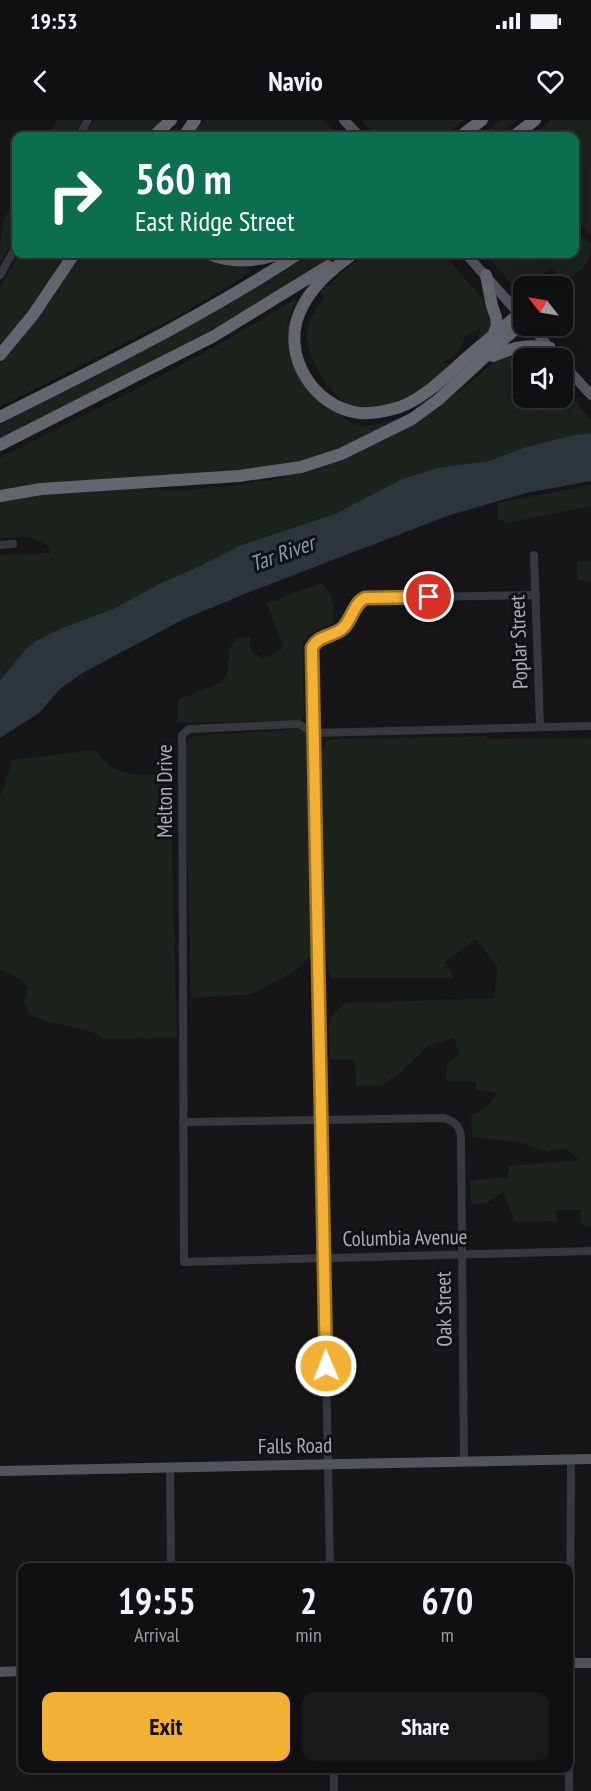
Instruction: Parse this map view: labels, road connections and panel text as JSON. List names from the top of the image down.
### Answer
{
  "streets": {
    "main road": ["Falls Road"],
    "street": [
      "Poplar Street",
      "Melton Drive",
      "Columbia Avenue",
      "Oak Street"
    ]
  },
  "crossings": [
    ["Poplar Street", "Melton Drive"],
    ["Melton Drive", "Columbia Avenue"],
    ["Columbia Avenue", "Oak Street"],
    ["Oak Street", "Falls Road"]
  ],
  "water": ["Tar River"],
  "north": "top left",
  "page": {
    "status": "19:53",
    "header": "Navio",
    "turn": ["560 m", "East Ridge Street"],
    "eta": [
      "19:55",
      "Arrival",
      "2",
      "min",
      "670",
      "m"
    ],
    "buttons": ["Exit", "Share"]
  }
}
